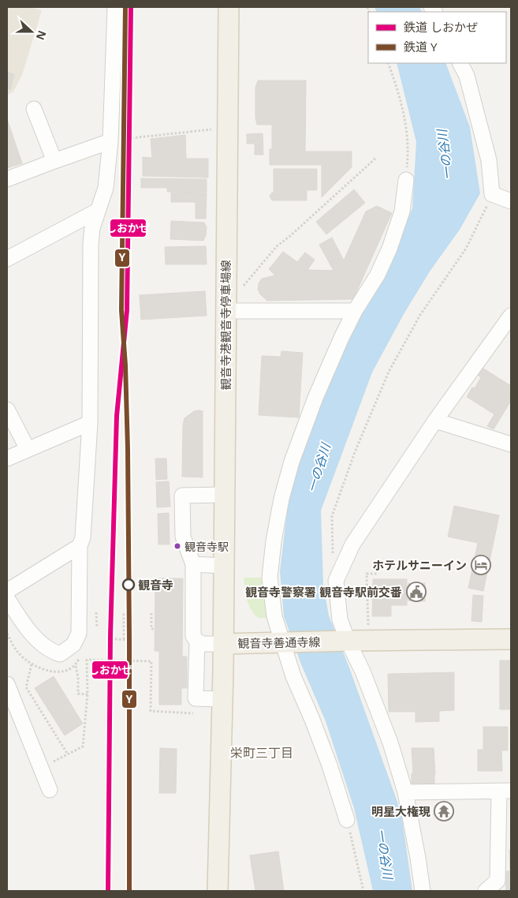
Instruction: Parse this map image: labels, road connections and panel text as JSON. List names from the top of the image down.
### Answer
{
  "streets": {
    "main road": ["観音寺港観音寺停車場線", "観音寺善通寺線"]
  },
  "crossings": [
    ["観音寺港観音寺停車場線", "観音寺善通寺線"]
  ],
  "districts": ["栄町三丁目"],
  "water": ["一の谷川"],
  "places": {
    "other": ["観音寺駅", "観音寺"],
    "hotel": ["ホテルサニーイン"],
    "public building": ["観音寺警察署 観音寺駅前交番"],
    "temple": ["明星大権現"]
  },
  "lines": ["rail line しおかぜ", "rail line Y"],
  "legend": ["鉄道 しおかぜ", "鉄道 Y"],
  "north": "right"
}
